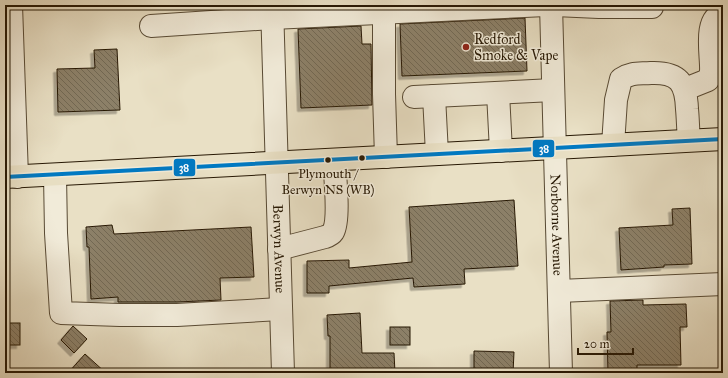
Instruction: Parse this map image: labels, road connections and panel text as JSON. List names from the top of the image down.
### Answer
{
  "streets": {
    "street": ["Norborne Avenue", "Berwyn Avenue"]
  },
  "places": ["Redford Smoke & Vape", "Plymouth / Berwyn NS (WB)"],
  "lines": ["transit line 38"],
  "scale_bar": "20 m"
}
